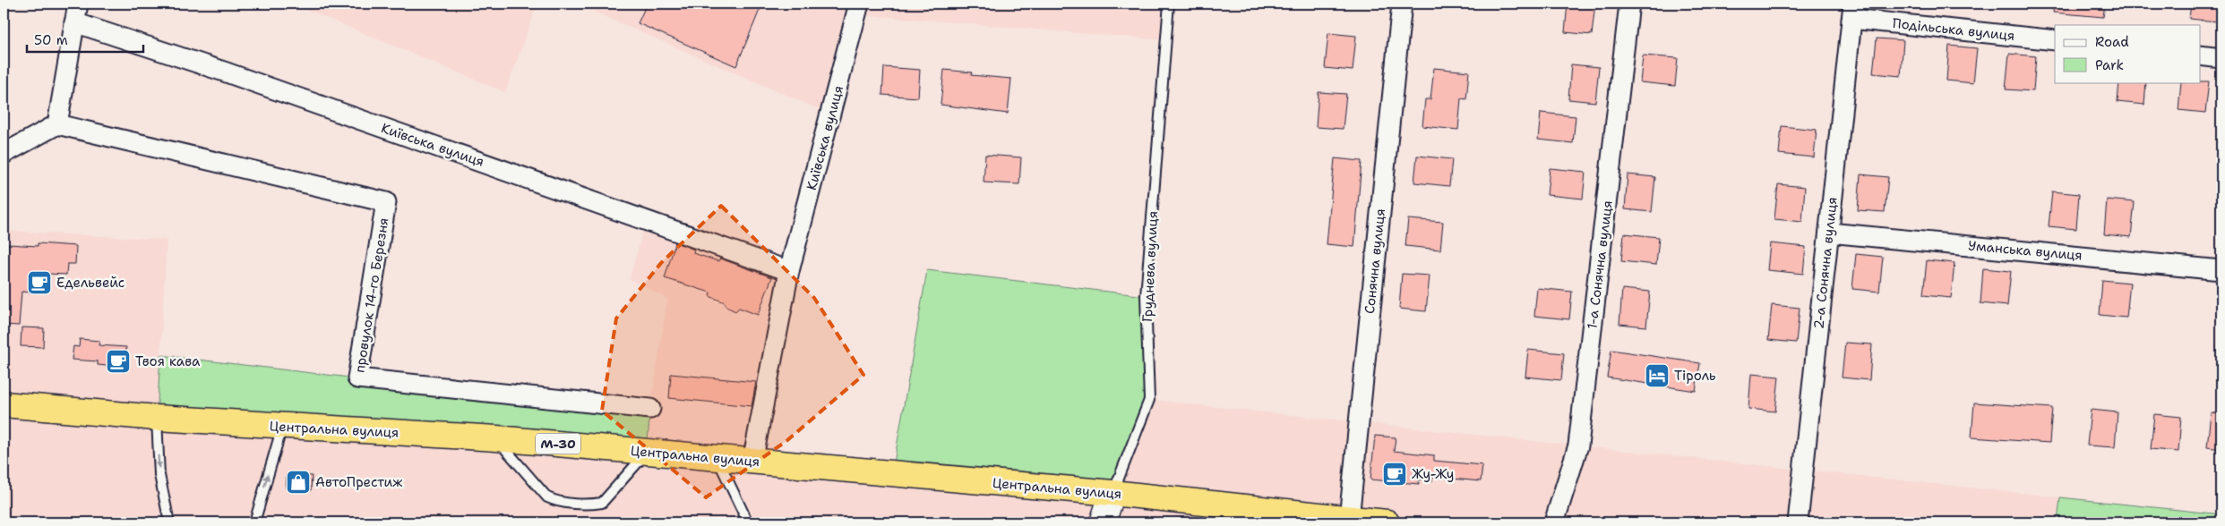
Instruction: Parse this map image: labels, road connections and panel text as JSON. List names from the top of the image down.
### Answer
{
  "streets": {
    "highway": ["Центральна вулиця", "М-30"],
    "street": [
      "Подільська вулиця",
      "Київська вулиця",
      "Уманська вулиця",
      "Сонячна вулиця",
      "2-а Сонячна вулиця",
      "1-а Сонячна вулиця",
      "Груднева вулиця",
      "провулок 14-го Березня"
    ]
  },
  "crossings": [
    ["Подільська вулиця", "2-а Сонячна вулиця"],
    ["Київська вулиця", "Центральна вулиця"],
    ["Уманська вулиця", "2-а Сонячна вулиця"],
    ["Сонячна вулиця", "Центральна вулиця"],
    ["Груднева вулиця", "Центральна вулиця"]
  ],
  "places": {
    "cafe": ["Едельвейс", "Твоя кава", "Жу-Жу"],
    "hotel": ["Тіроль"],
    "shop": ["АвтоПрестиж"]
  },
  "legend": ["Road", "Park"],
  "scale_bar": "50 m"
}
